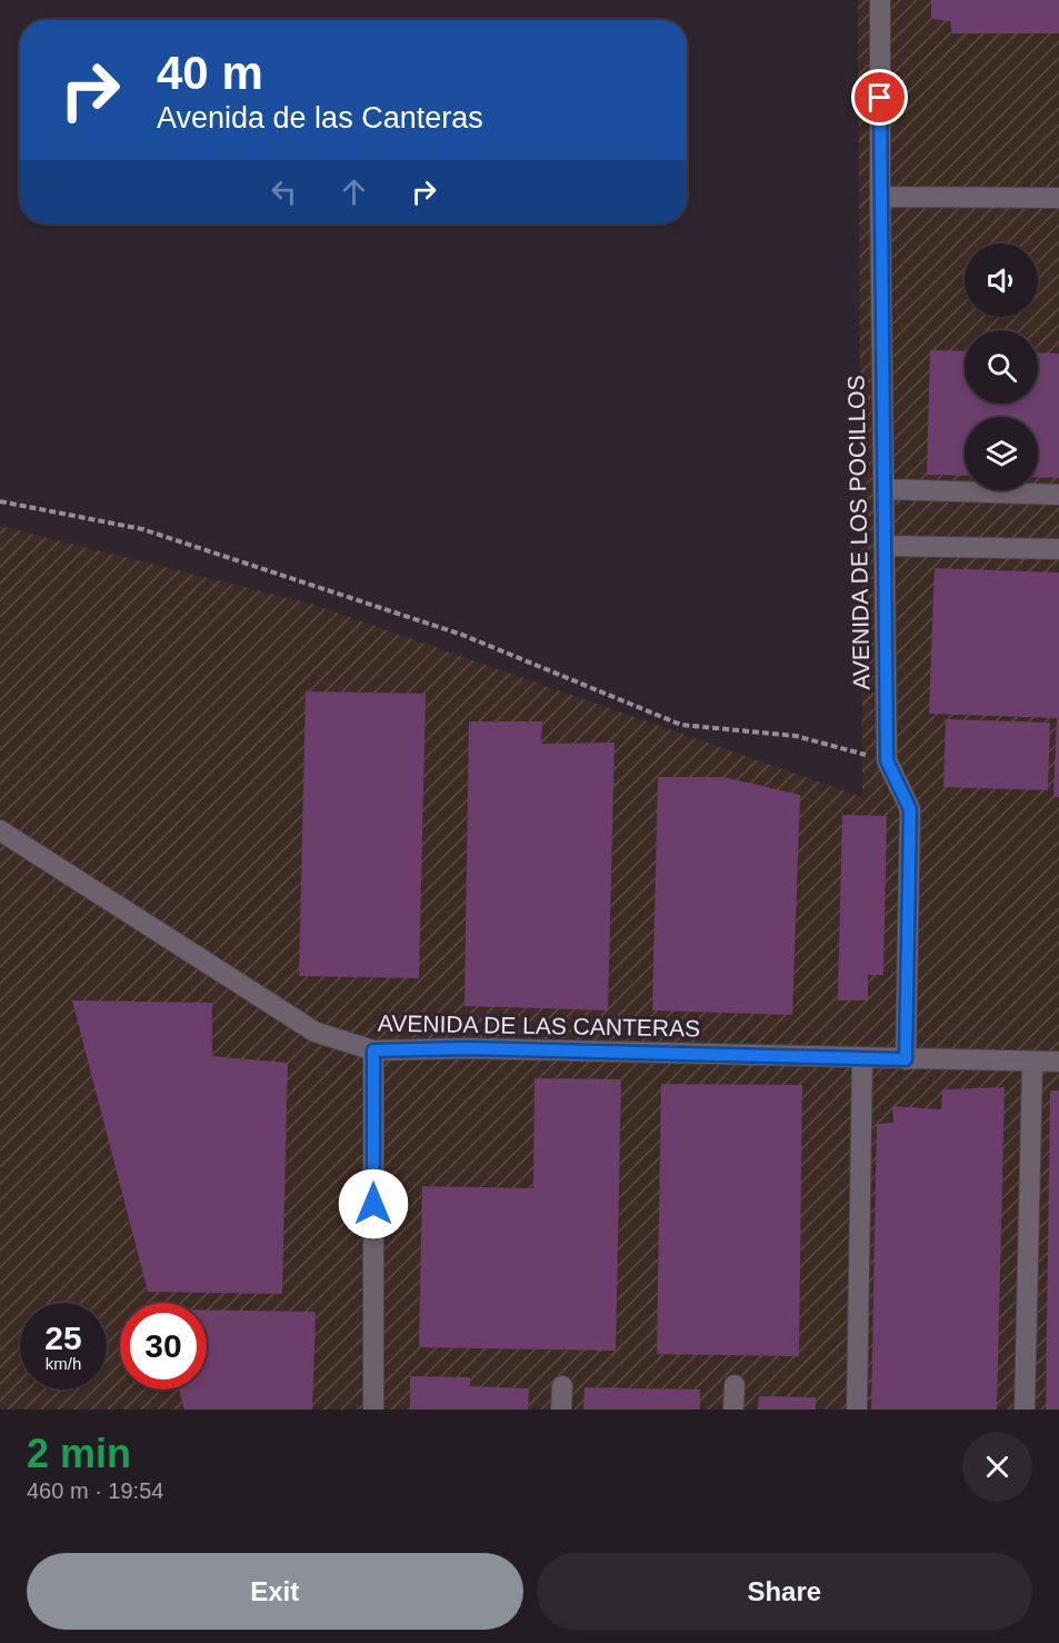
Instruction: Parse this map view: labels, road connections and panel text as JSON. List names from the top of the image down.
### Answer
{
  "streets": {
    "street": ["AVENIDA DE LOS POCILLOS", "AVENIDA DE LAS CANTERAS"]
  },
  "crossings": [
    ["AVENIDA DE LOS POCILLOS", "AVENIDA DE LAS CANTERAS"]
  ],
  "page": {
    "turn": ["40 m", "Avenida de las Canteras"],
    "speed": "25 km/h",
    "limit": "30",
    "heading": ["2 min", "460 m · 19:54"],
    "buttons": ["Exit", "Share"]
  }
}
